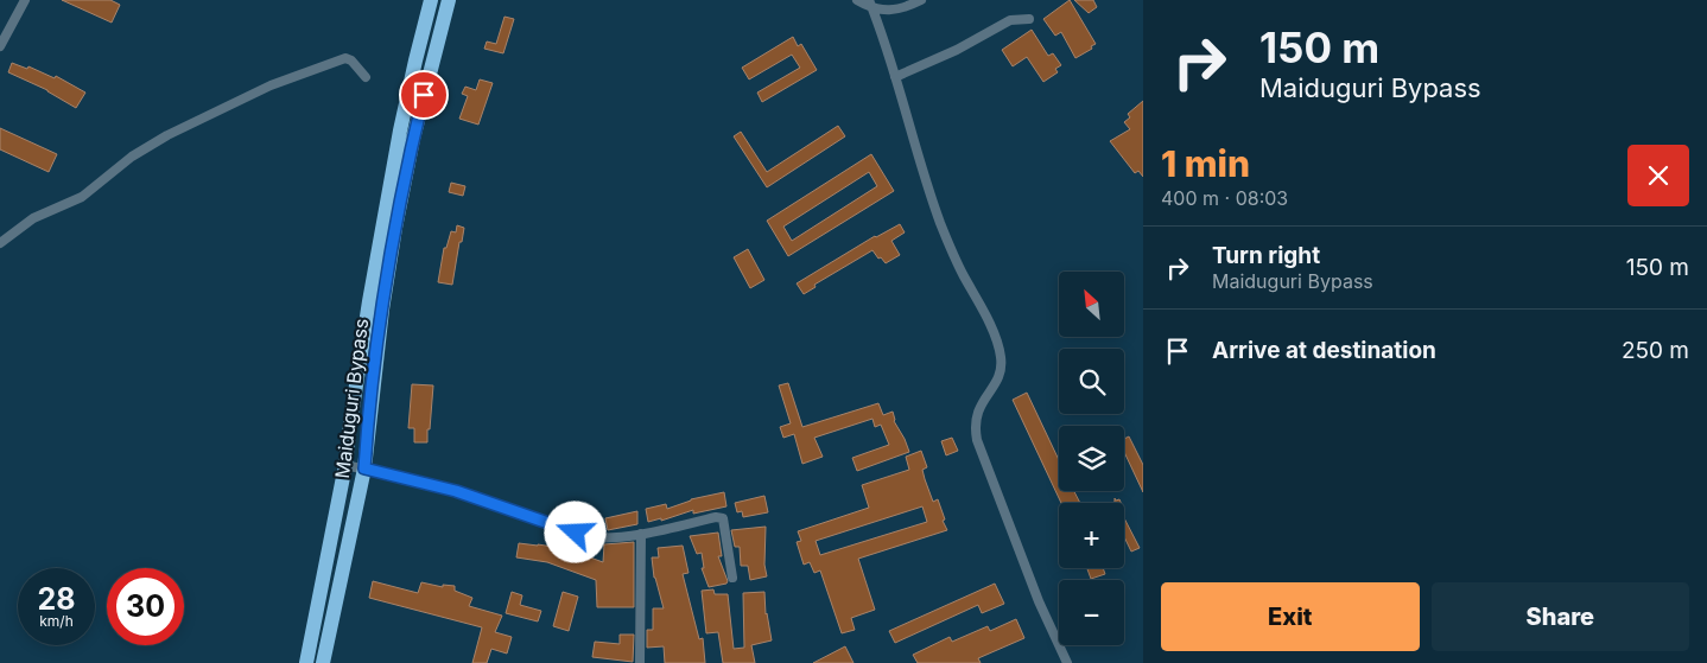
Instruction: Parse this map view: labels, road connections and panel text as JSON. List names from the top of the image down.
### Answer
{
  "streets": {
    "highway": ["Maiduguri Bypass"]
  },
  "north": "top left",
  "page": {
    "turn": ["150 m", "Maiduguri Bypass"],
    "heading": ["1 min", "400 m · 08:03"],
    "list": [
      {
        "name": "Turn right",
        "note": "Maiduguri Bypass",
        "value": "150 m"
      },
      {
        "name": "Arrive at destination",
        "value": "250 m"
      }
    ],
    "map_buttons": ["+", "−"],
    "speed": "28 km/h",
    "limit": "30",
    "buttons": ["Exit", "Share"]
  }
}
